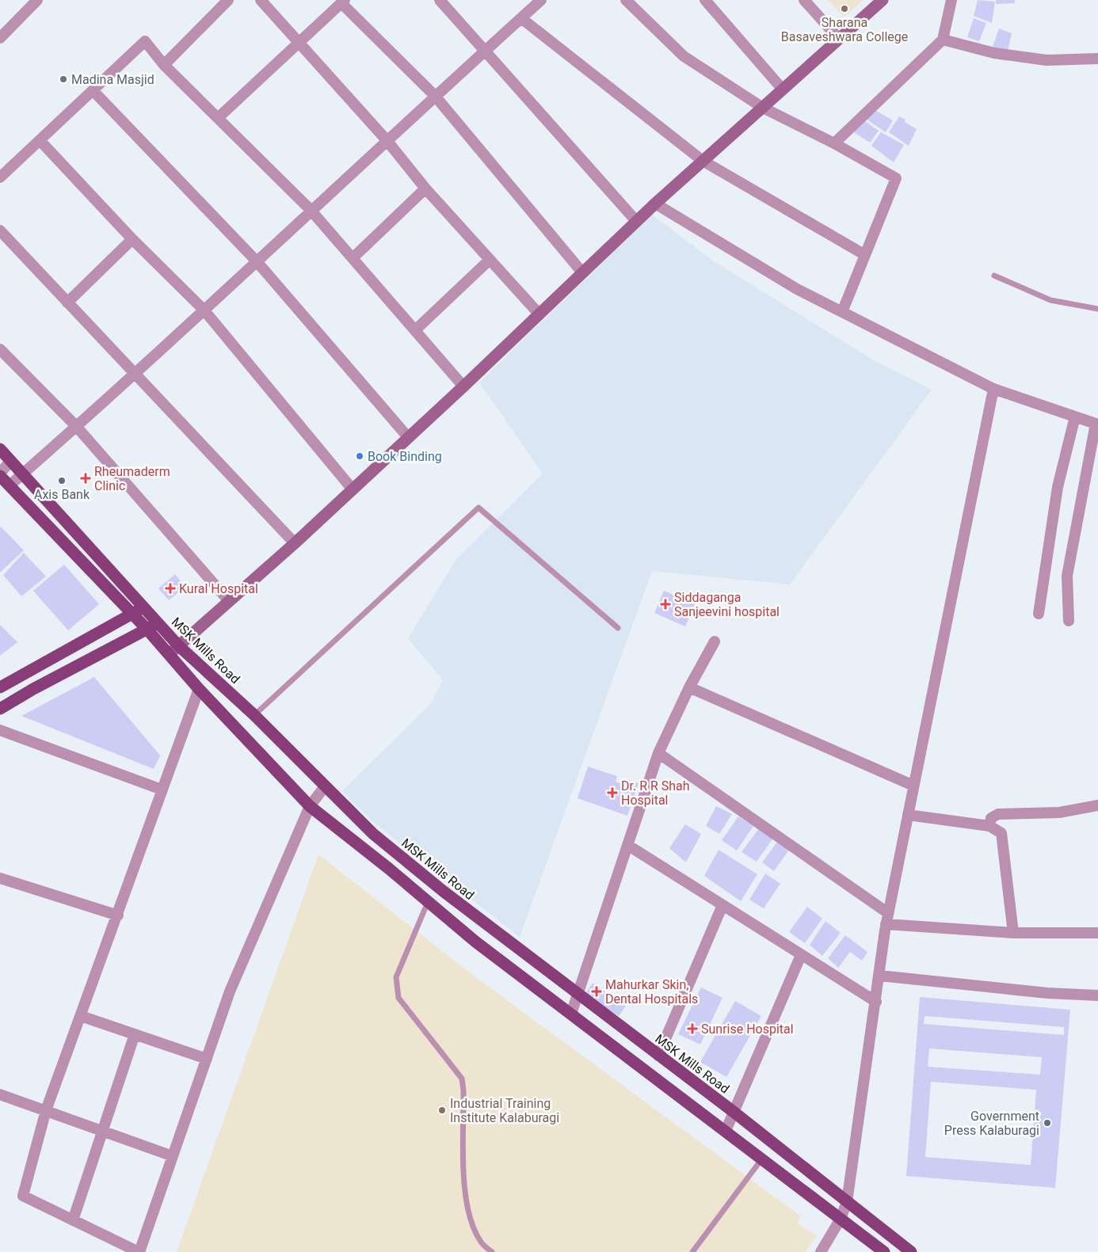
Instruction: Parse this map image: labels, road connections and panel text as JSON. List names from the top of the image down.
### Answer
{
  "streets": {
    "main road": ["MSK Mills Road"]
  },
  "places": {
    "other": [
      "Sharana Basaveshwara College",
      "Madina Masjid",
      "Book Binding",
      "Axis Bank",
      "Industrial Training Institute Kalaburagi",
      "Government Press Kalaburagi"
    ],
    "health": [
      "Rheumaderm Clinic",
      "Kural Hospital",
      "Siddaganga Sanjeevini hospital",
      "Dr. R R Shah Hospital",
      "Mahurkar Skin, Dental Hospitals",
      "Sunrise Hospital"
    ]
  }
}
